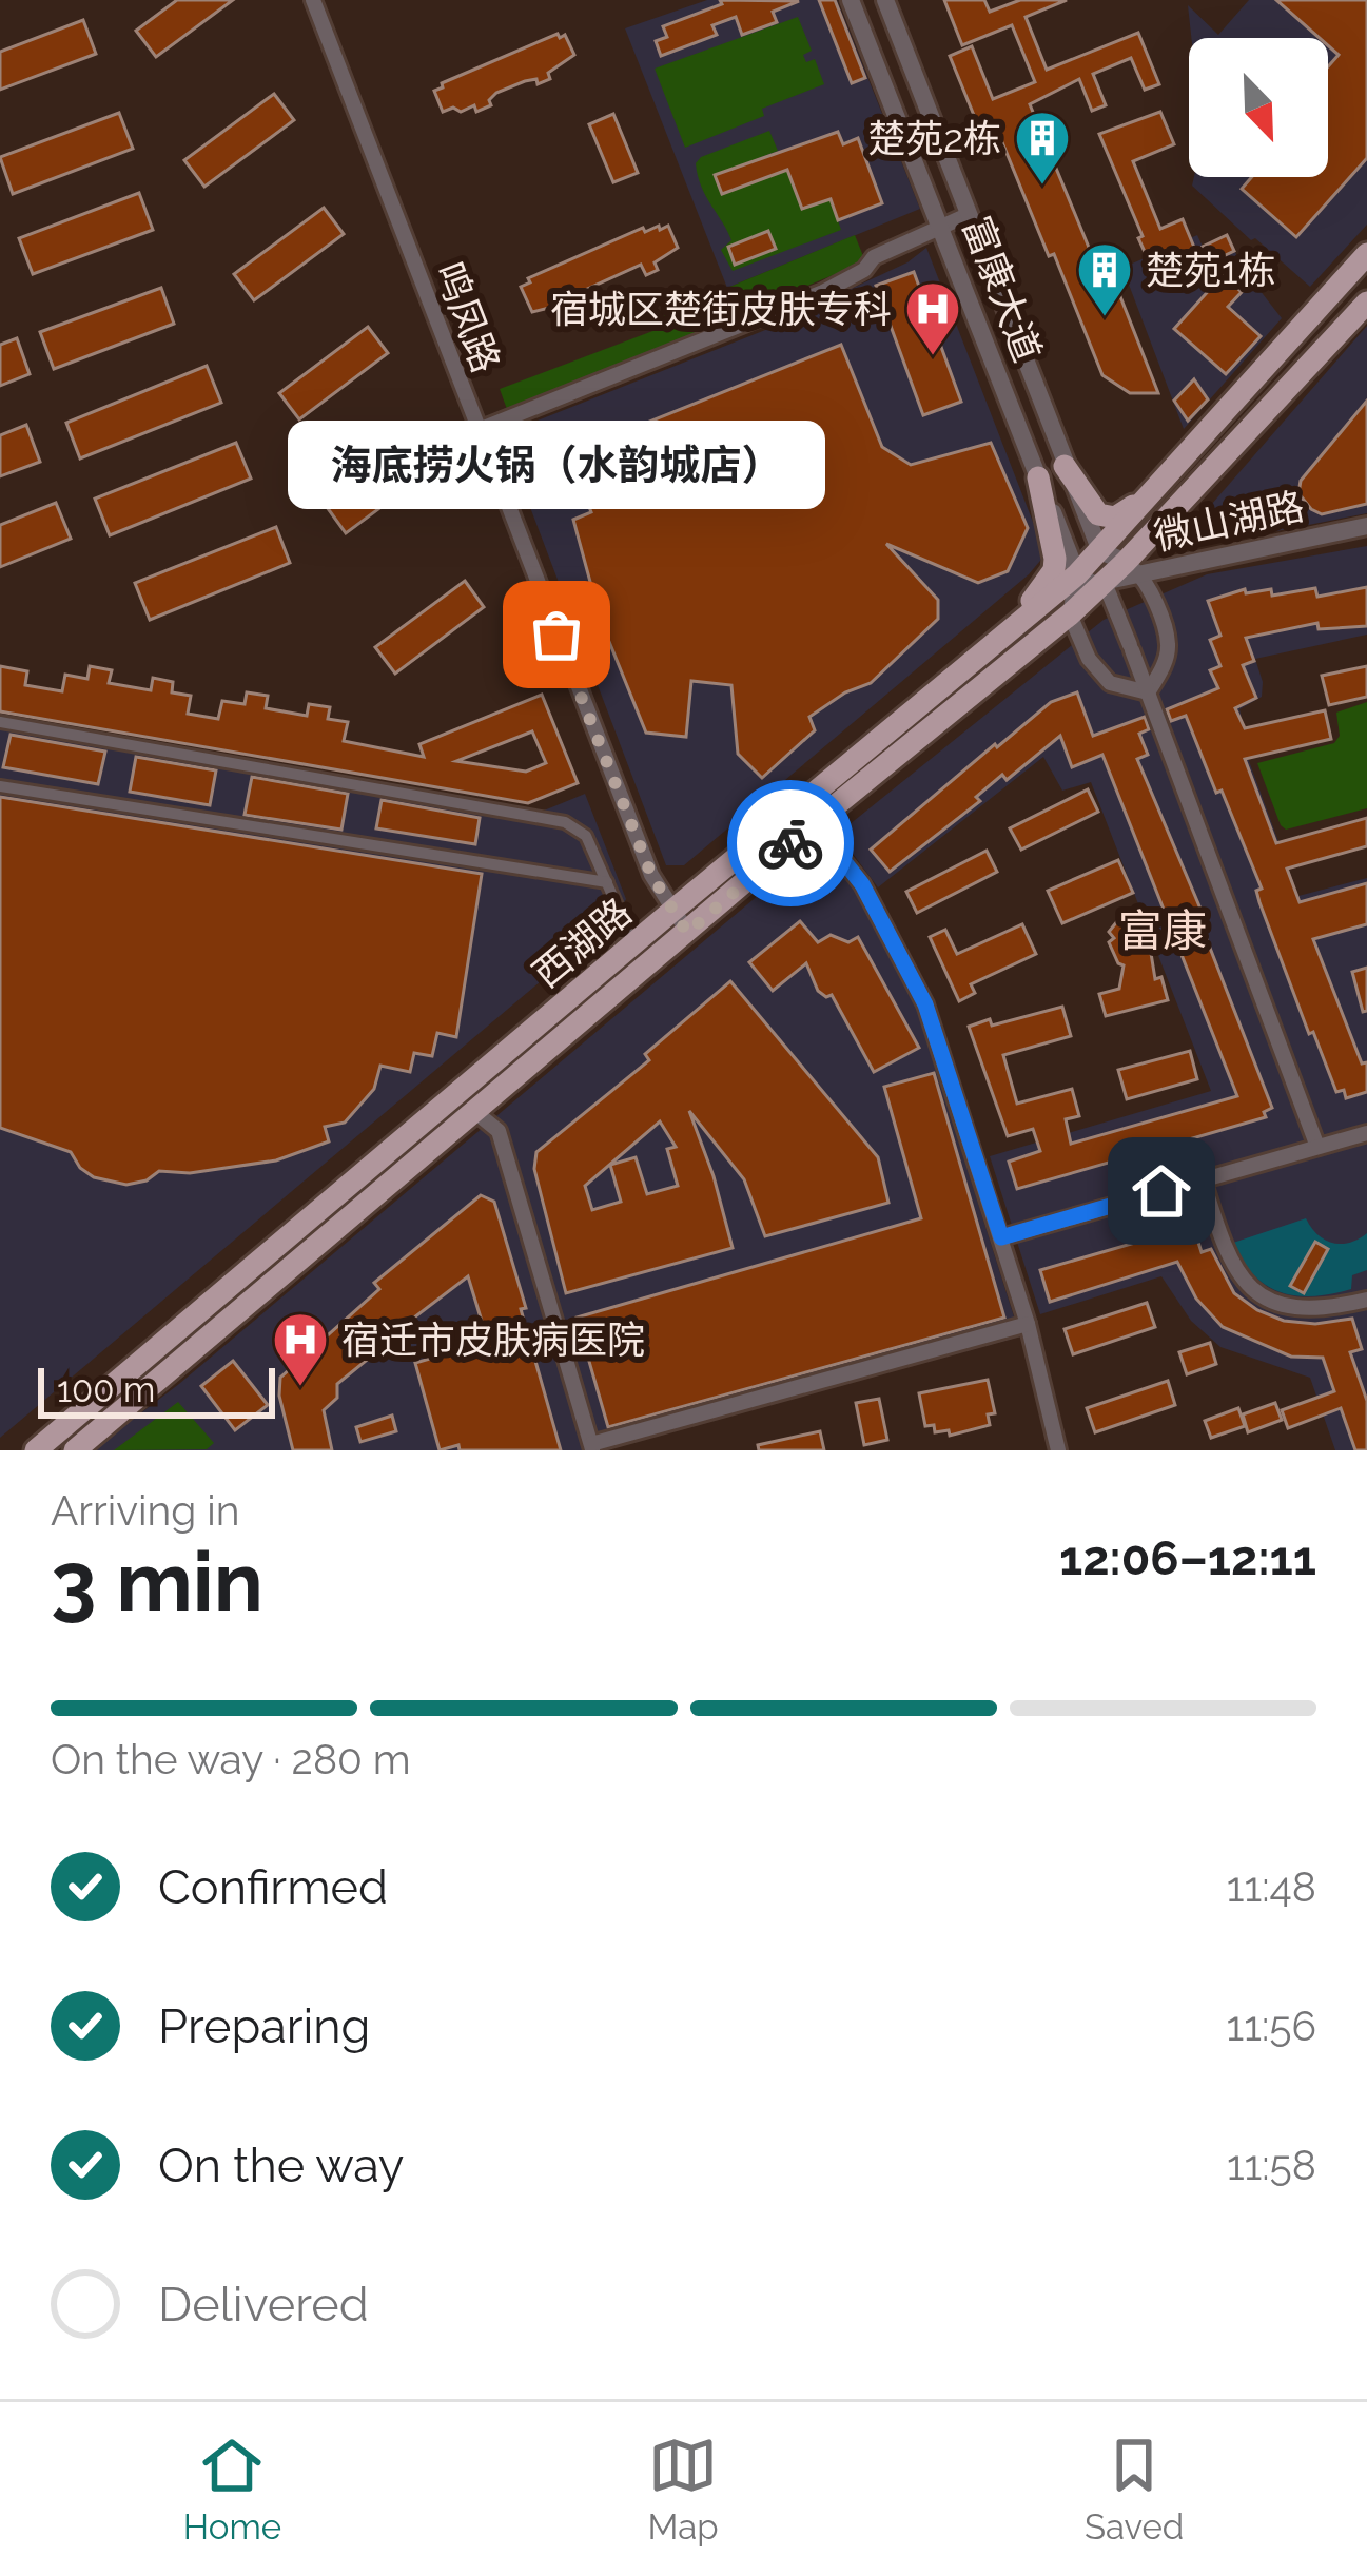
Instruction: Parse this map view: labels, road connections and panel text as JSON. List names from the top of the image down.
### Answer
{
  "streets": {
    "main road": ["西湖路"],
    "street": ["富康大道", "鸣凤路", "微山湖路"]
  },
  "crossings": [
    ["富康大道", "西湖路"],
    ["鸣凤路", "西湖路"],
    ["微山湖路", "西湖路"]
  ],
  "districts": ["富康"],
  "places": {
    "building": ["楚苑2栋", "楚苑1栋"],
    "hospital": ["宿城区楚街皮肤专科", "宿迁市皮肤病医院"],
    "other": ["海底捞火锅（水韵城店）"]
  },
  "scale_bar": "100 m",
  "north": "bottom right",
  "page": {
    "bubble": "海底捞火锅（水韵城店）",
    "scale": "100 m",
    "heading": ["3 min", "Arriving in", "12:06–12:11"],
    "bar": "On the way · 280 m",
    "list": [
      ["Confirmed", "11:48"],
      ["Preparing", "11:56"],
      ["On the way", "11:58"],
      "Delivered"
    ],
    "tabs": ["Home", "Map", "Saved"]
  }
}
